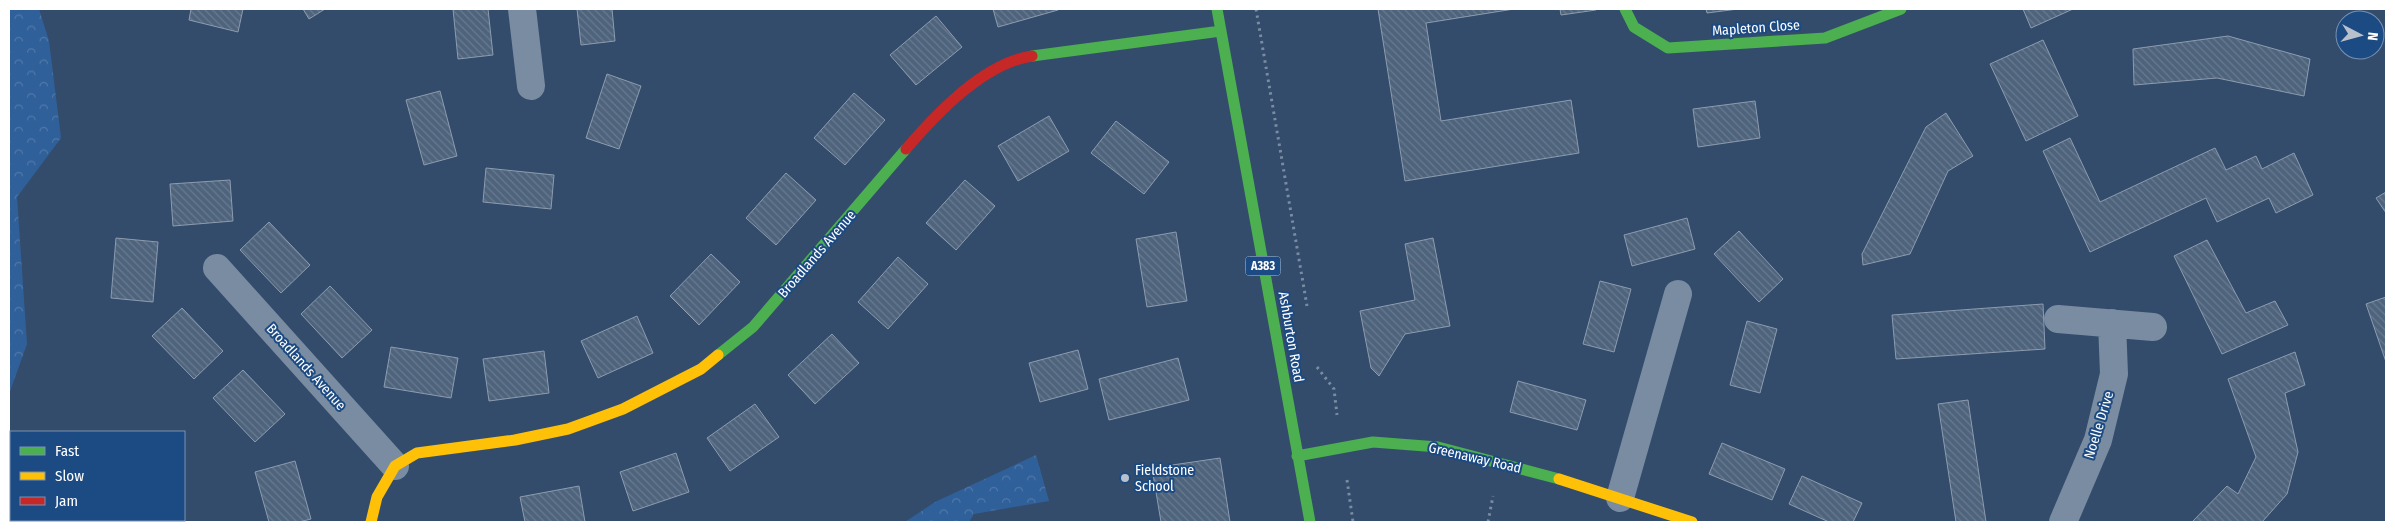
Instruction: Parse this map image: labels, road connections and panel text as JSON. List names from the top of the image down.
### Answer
{
  "streets": {
    "street": [
      "Mapleton Close",
      "Broadlands Avenue",
      "A383",
      "Ashburton Road",
      "Noelle Drive",
      "Greenaway Road"
    ]
  },
  "crossings": [
    ["Broadlands Avenue", "Ashburton Road"],
    ["Ashburton Road", "Greenaway Road"]
  ],
  "places": ["Fieldstone School"],
  "legend": ["Fast", "Slow", "Jam"],
  "north": "right"
}
